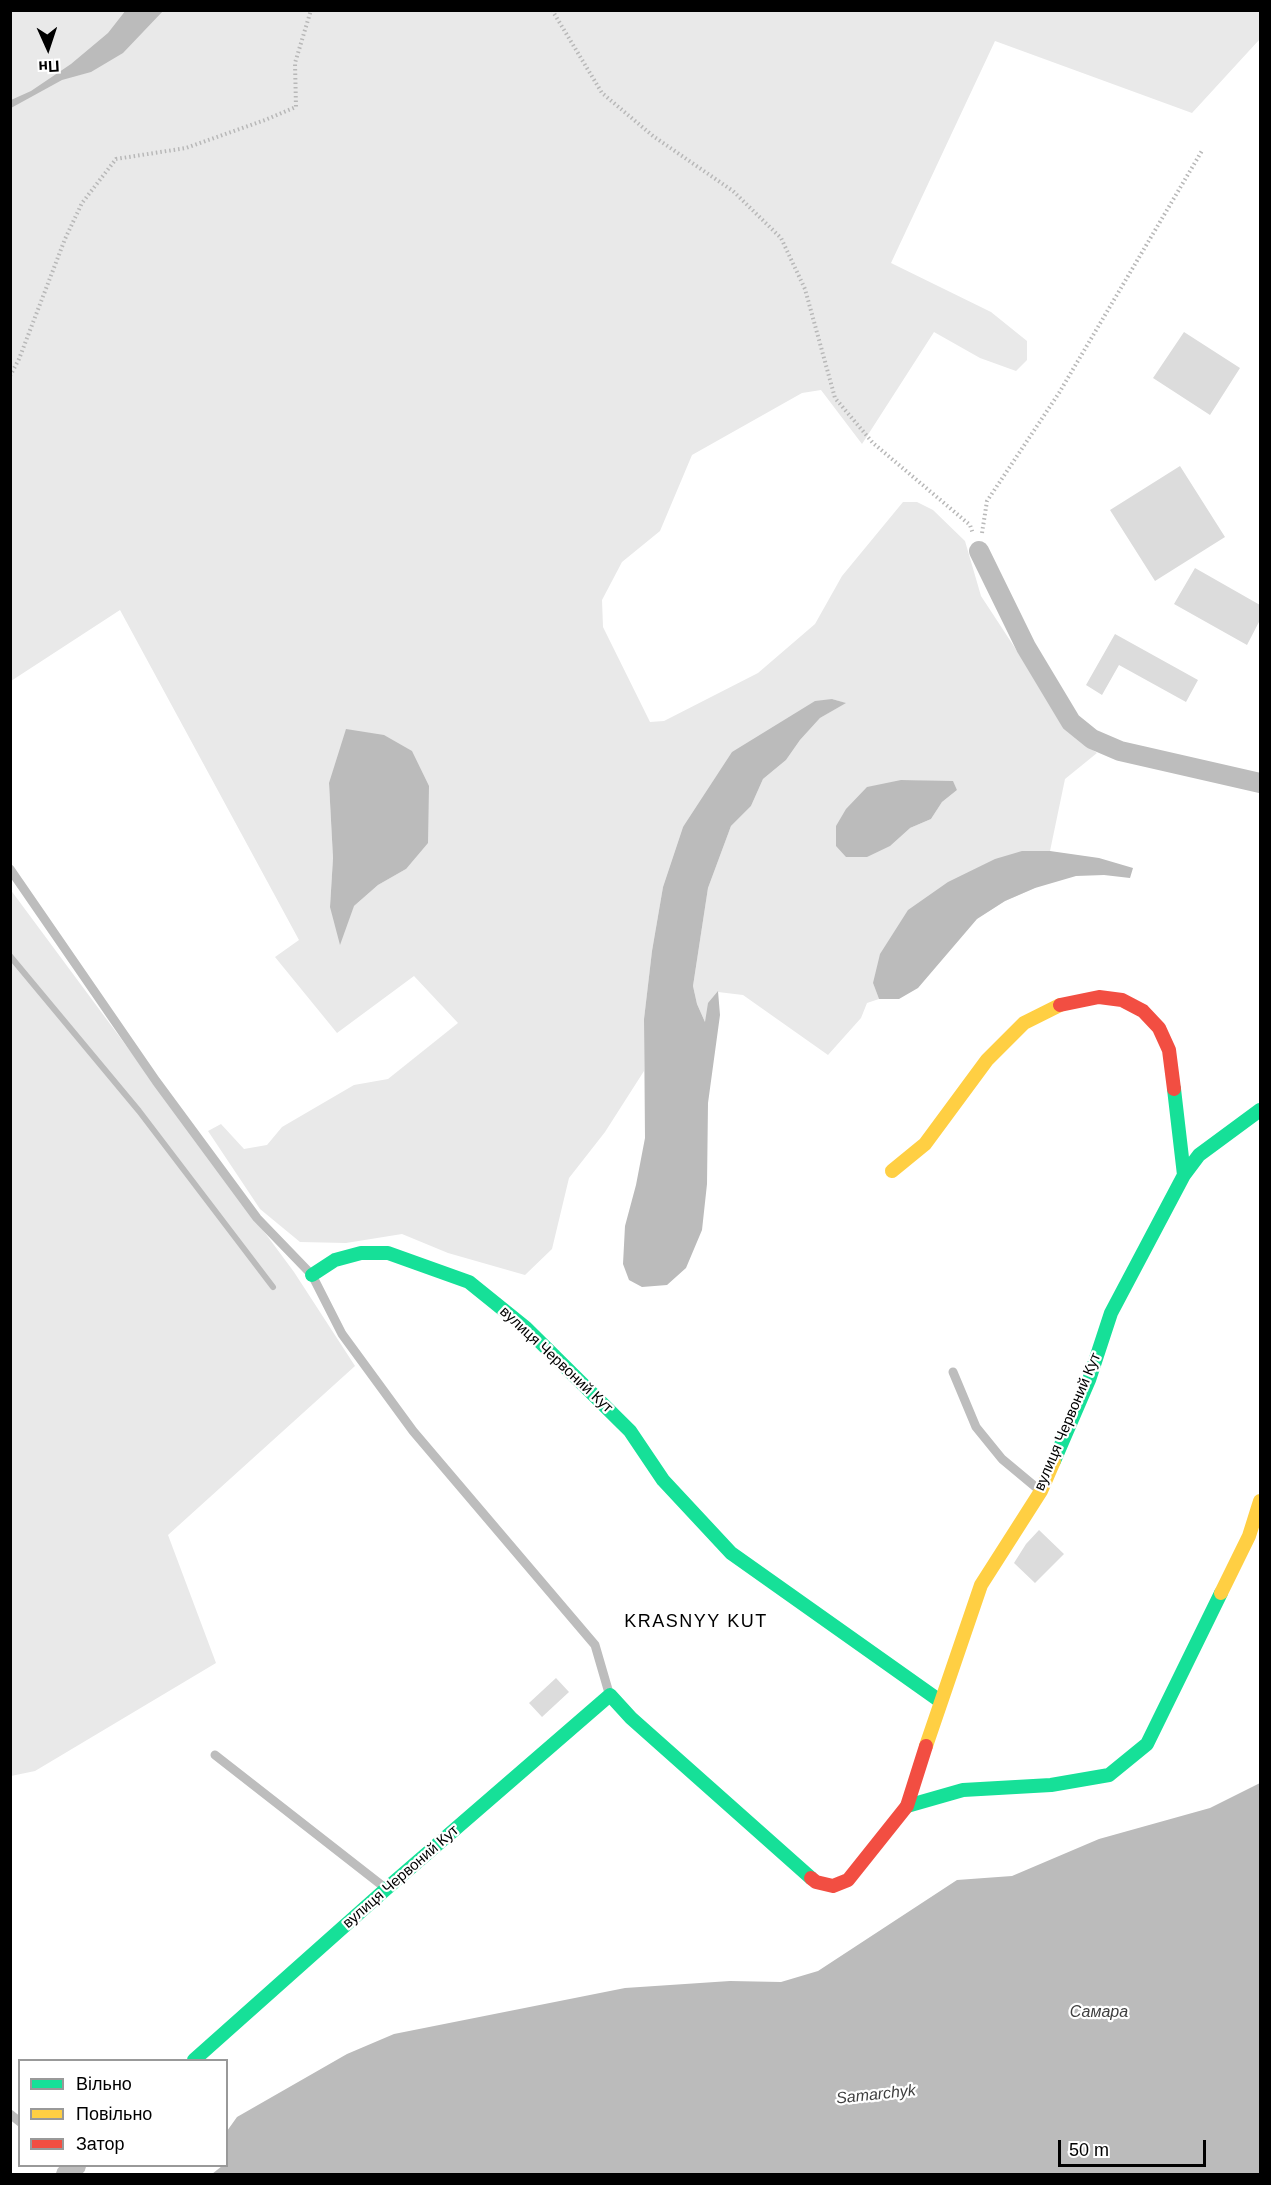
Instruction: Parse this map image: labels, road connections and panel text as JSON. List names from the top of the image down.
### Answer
{
  "streets": {
    "street": ["вулиця Червоний Кут"]
  },
  "districts": ["KRASNYY KUT"],
  "water": ["Самара", "Samarchyk"],
  "legend": ["Вільно", "Повільно", "Затор"],
  "scale_bar": "50 m",
  "north": "bottom"
}
